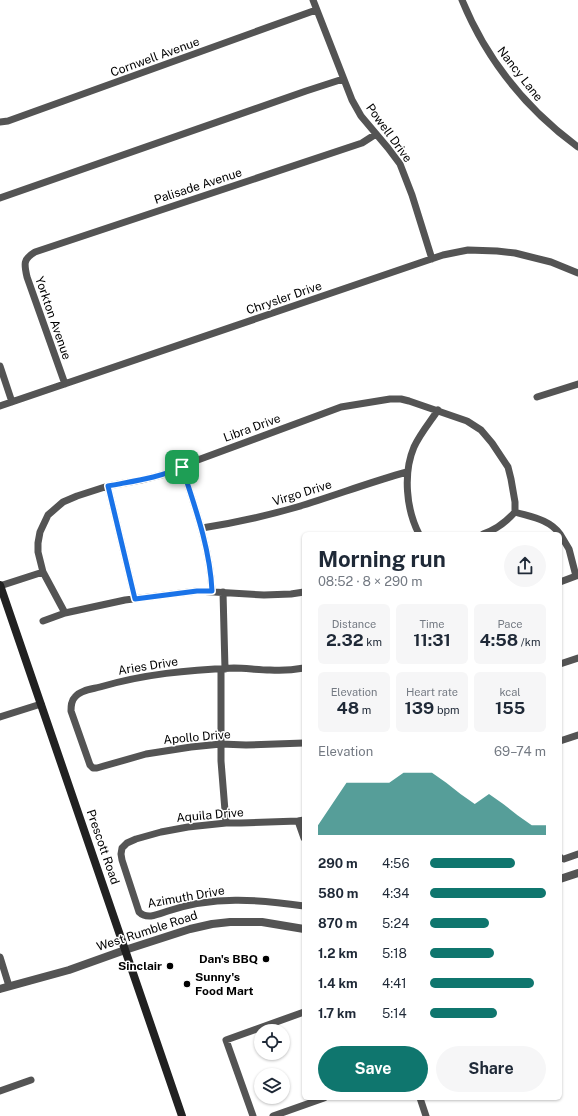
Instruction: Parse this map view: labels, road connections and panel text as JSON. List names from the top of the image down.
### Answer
{
  "streets": {
    "main road": ["Prescott Road"],
    "street": [
      "Cornwell Avenue",
      "Nancy Lane",
      "Powell Drive",
      "Palisade Avenue",
      "Chrysler Drive",
      "Yorkton Avenue",
      "Libra Drive",
      "Virgo Drive",
      "Aries Drive",
      "Apollo Drive",
      "Aquila Drive",
      "Azimuth Drive",
      "West Rumble Road"
    ]
  },
  "crossings": [
    ["Cornwell Avenue", "Powell Drive"],
    ["Powell Drive", "Palisade Avenue"],
    ["Powell Drive", "Chrysler Drive"],
    ["Palisade Avenue", "Yorkton Avenue"],
    ["Chrysler Drive", "Yorkton Avenue"],
    ["Aries Drive", "Apollo Drive"],
    ["Aquila Drive", "Azimuth Drive"],
    ["Prescott Road", "West Rumble Road"]
  ],
  "places": ["Dan's BBQ", "Sinclair", "Sunny's Food Mart"],
  "page": {
    "heading": ["Morning run", "08:52 · 8 × 290 m"],
    "stats": [
      ["Distance", "2.32 km"],
      ["Time", "11:31"],
      ["Pace", "4:58 /km"],
      ["Elevation", "48 m"],
      ["Heart rate", "139 bpm"],
      ["kcal", "155"]
    ],
    "chart": ["Elevation", "69–74 m"],
    "list": [
      {
        "name": "290 m",
        "note": "4:56"
      },
      {
        "name": "580 m",
        "note": "4:34"
      },
      {
        "name": "870 m",
        "note": "5:24"
      },
      {
        "name": "1.2 km",
        "note": "5:18"
      },
      {
        "name": "1.4 km",
        "note": "4:41"
      },
      {
        "name": "1.7 km",
        "note": "5:14"
      }
    ],
    "buttons": ["Save", "Share"]
  }
}
